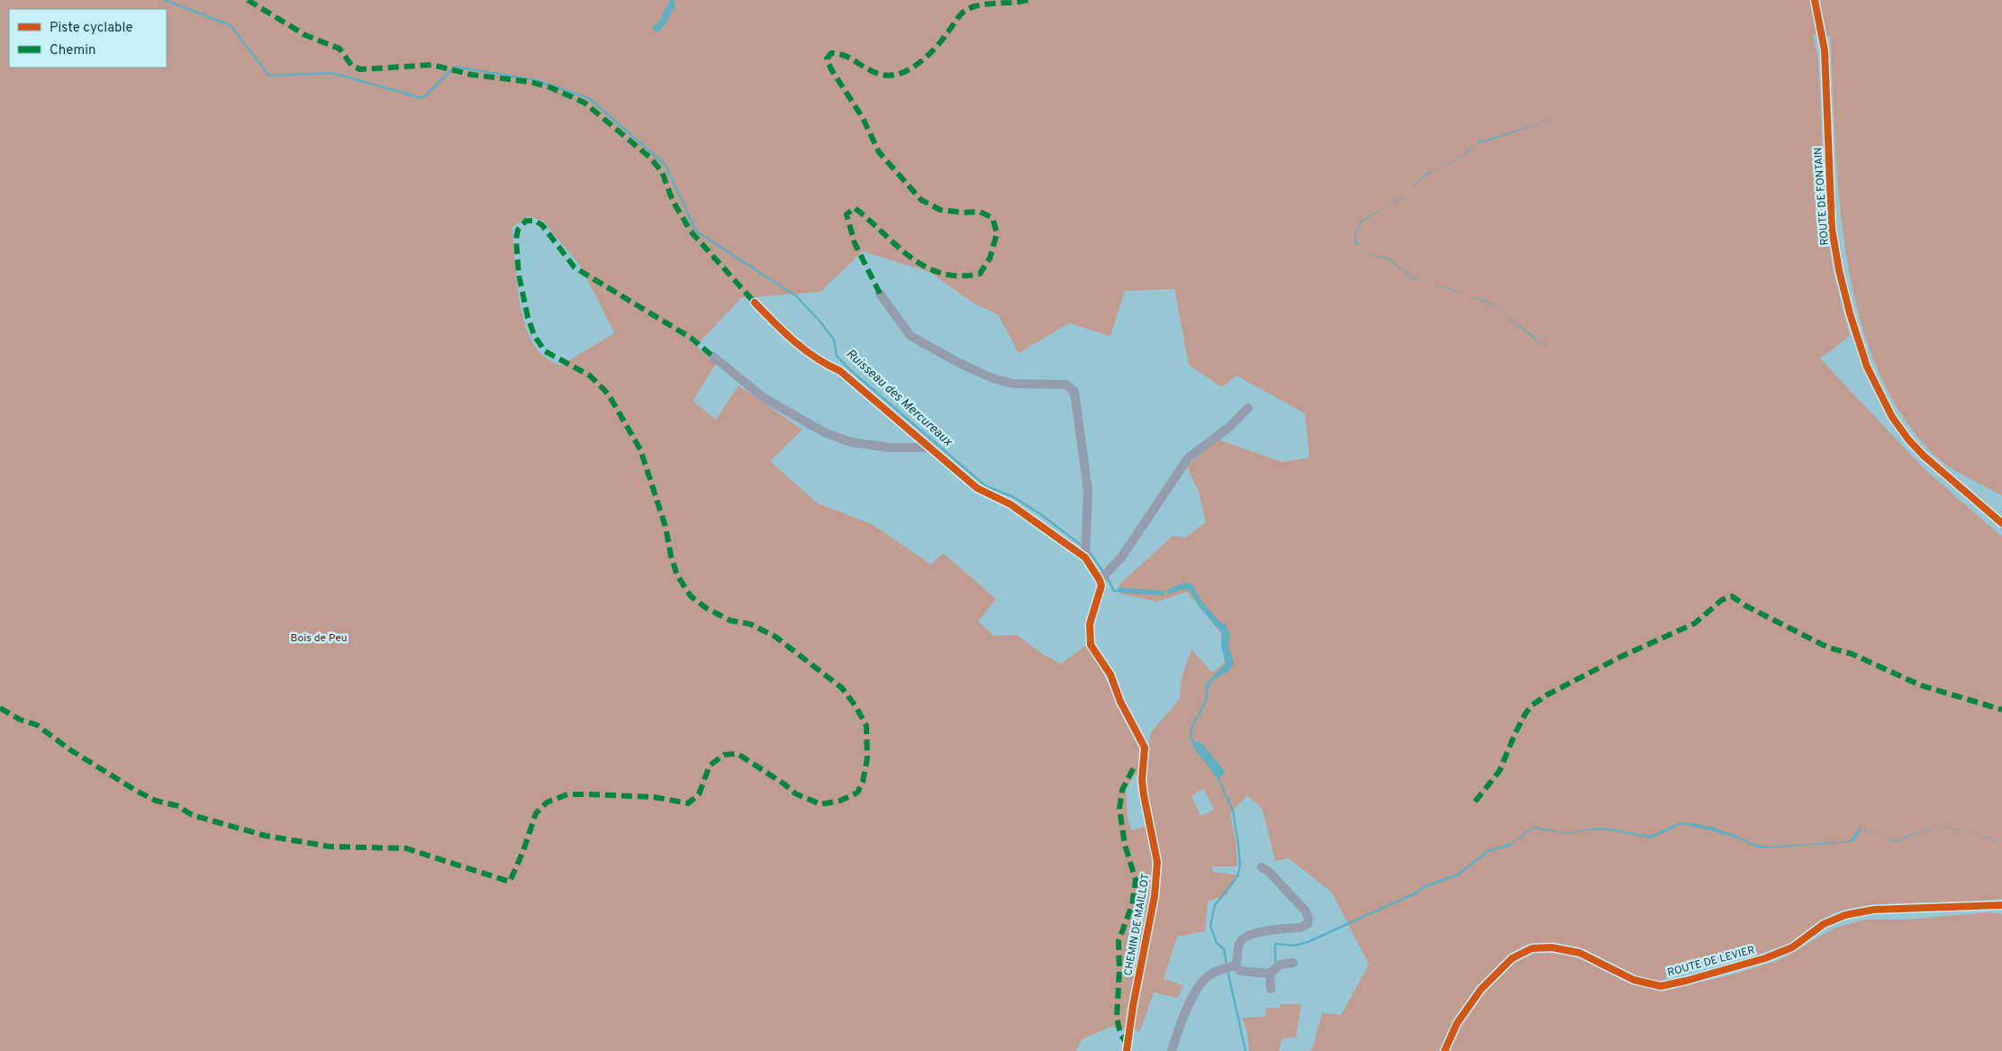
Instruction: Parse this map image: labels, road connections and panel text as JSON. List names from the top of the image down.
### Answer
{
  "streets": {
    "street": ["ROUTE DE FONTAIN", "CHEMIN DE MAILLOT", "ROUTE DE LEVIER"]
  },
  "water": ["Ruisseau des Mercureaux"],
  "parks": ["Bois de Peu"],
  "legend": ["Piste cyclable", "Chemin"]
}
